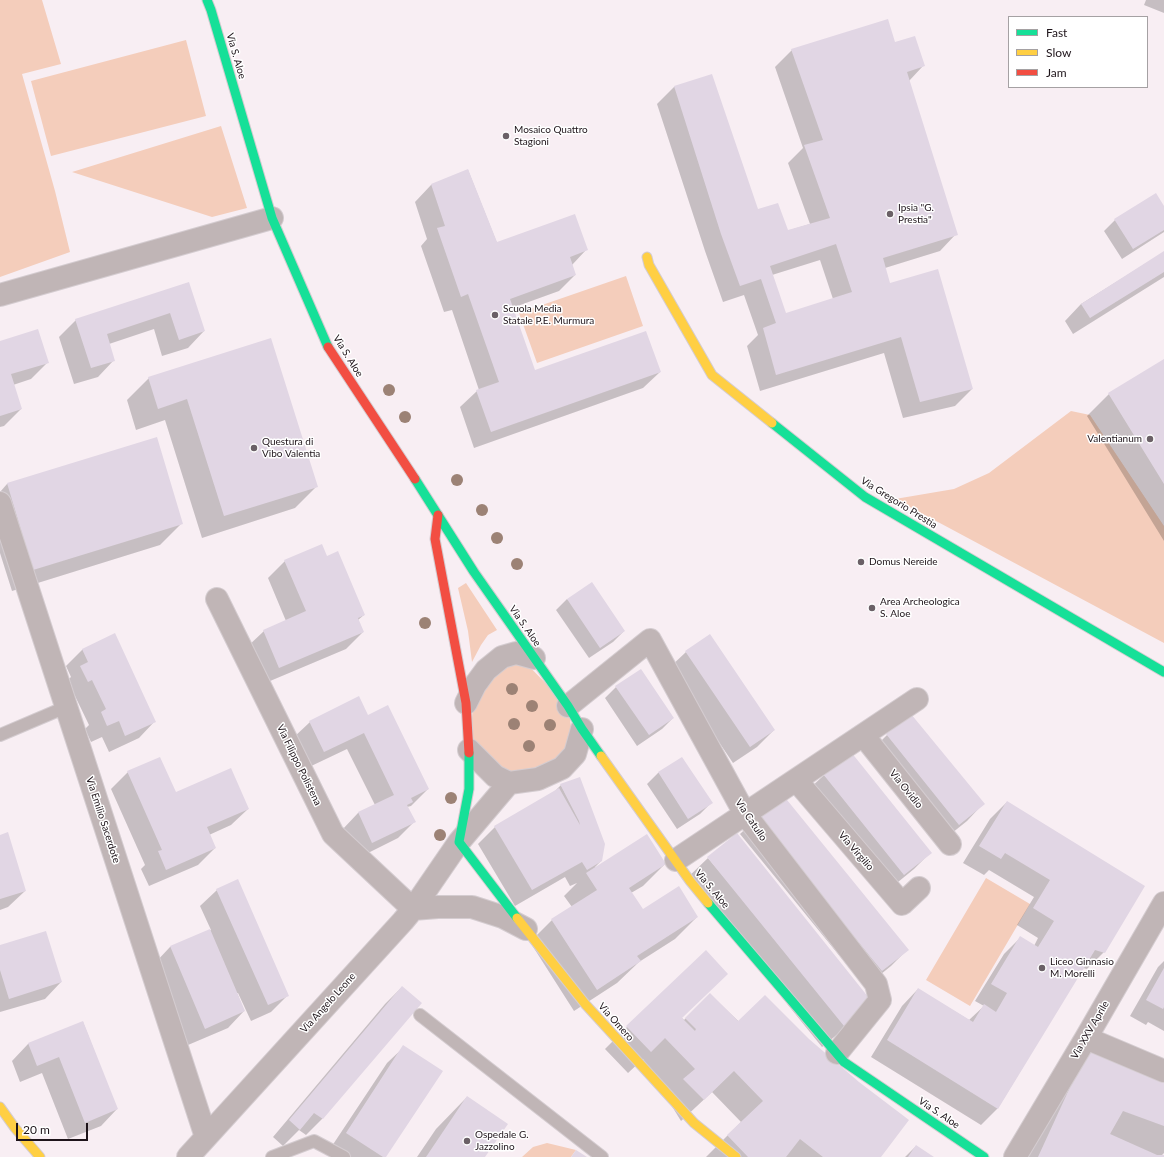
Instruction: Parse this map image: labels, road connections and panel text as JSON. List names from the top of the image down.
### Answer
{
  "streets": {
    "street": [
      "Via S. Aloe",
      "Via Gregorio Prestia",
      "Via Filippo Polistena",
      "Via Ovidio",
      "Via Emilio Sacerdote",
      "Via Catullo",
      "Via Virgilio",
      "Via Angelo Leone",
      "Via Omero",
      "Via XXV Aprile"
    ]
  },
  "crossings": [
    ["Via S. Aloe", "Via Catullo"],
    ["Via S. Aloe", "Via Angelo Leone"],
    ["Via Filippo Polistena", "Via Angelo Leone"],
    ["Via Emilio Sacerdote", "Via Angelo Leone"],
    ["Via Catullo", "Via Angelo Leone"],
    ["Via Angelo Leone", "Via Omero"]
  ],
  "places": [
    "Mosaico Quattro Stagioni",
    "Ipsia \"G. Prestia\"",
    "Scuola Media Statale P.E. Murmura",
    "Valentianum",
    "Questura di Vibo Valentia",
    "Domus Nereide",
    "Area Archeologica S. Aloe",
    "Liceo Ginnasio M. Morelli",
    "Ospedale G. Jazzolino"
  ],
  "legend": ["Fast", "Slow", "Jam"],
  "scale_bar": "20 m"
}
